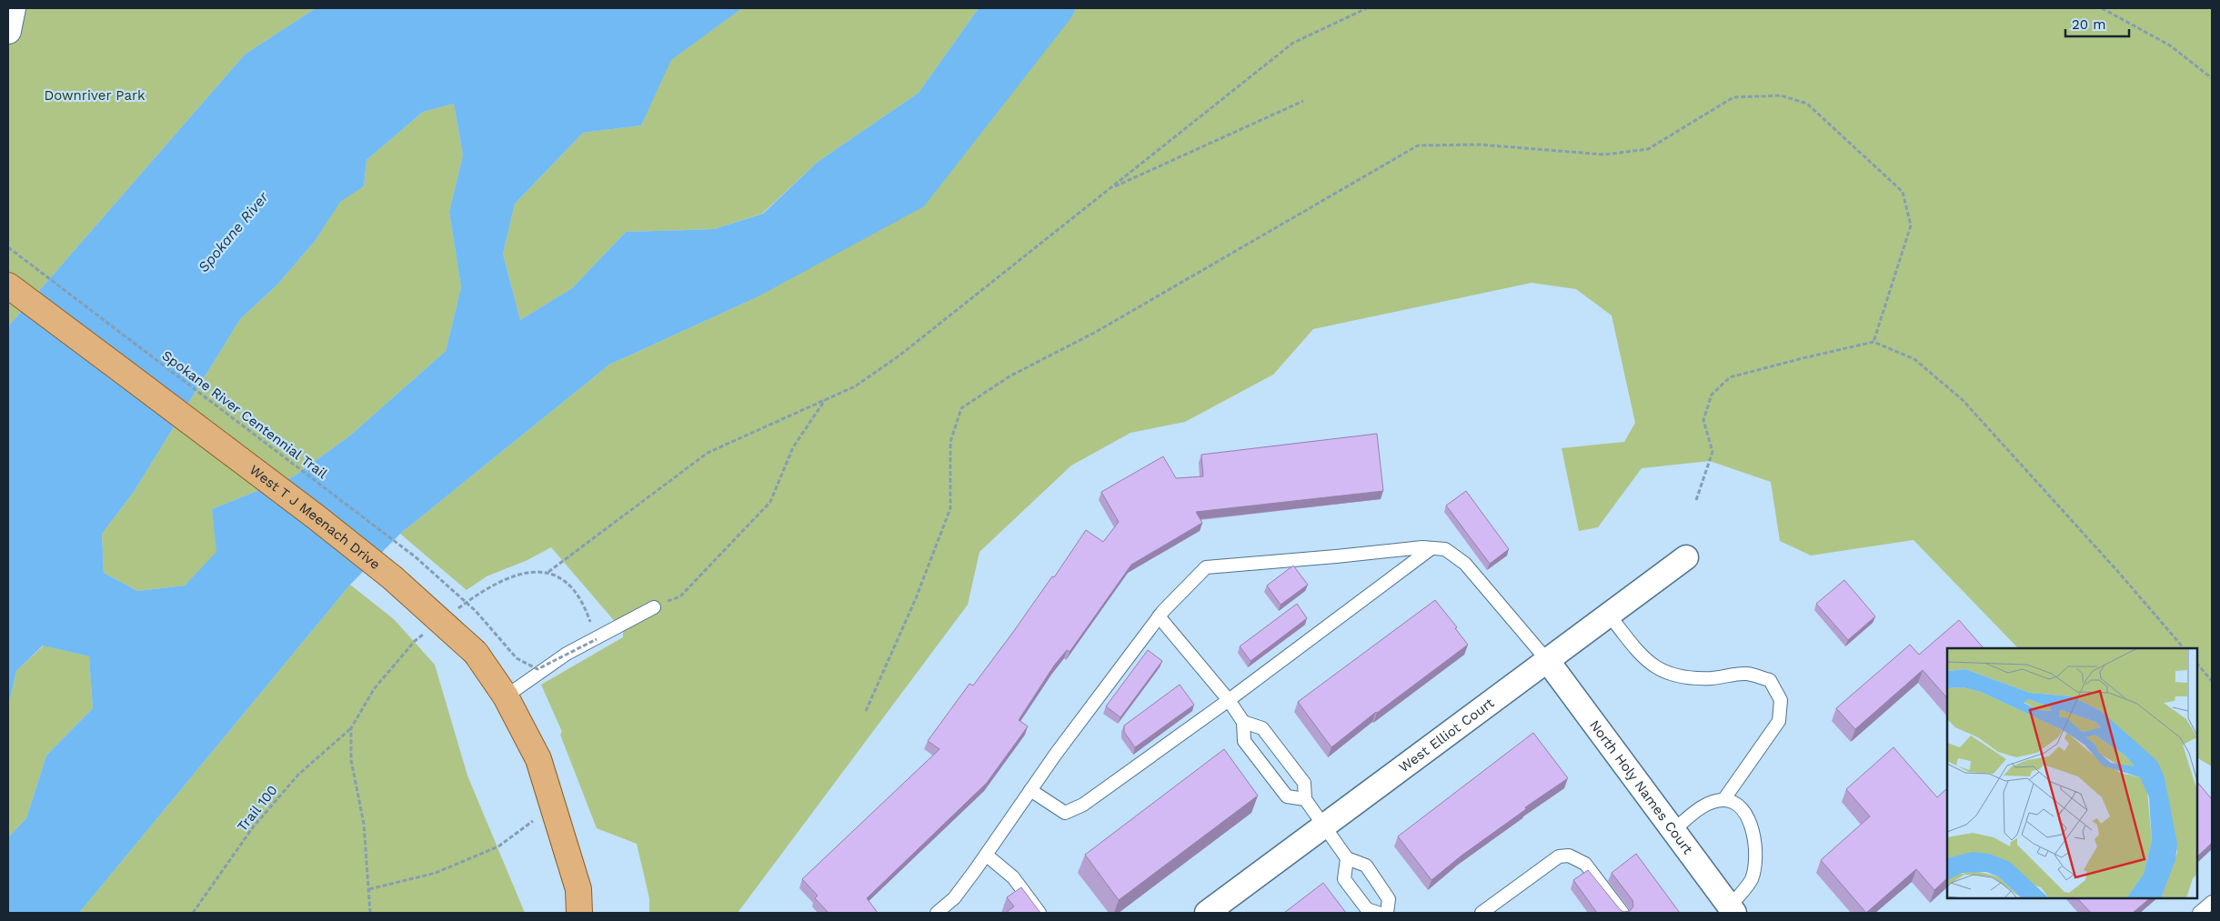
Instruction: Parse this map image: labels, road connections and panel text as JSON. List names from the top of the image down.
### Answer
{
  "streets": {
    "main road": ["West T J Meenach Drive"],
    "street": ["West Elliot Court", "North Holy Names Court"],
    "path": ["Spokane River Centennial Trail", "Trail 100"]
  },
  "crossings": [
    ["West Elliot Court", "North Holy Names Court"]
  ],
  "water": ["Spokane River"],
  "parks": ["Downriver Park"],
  "scale_bar": "20 m"
}
